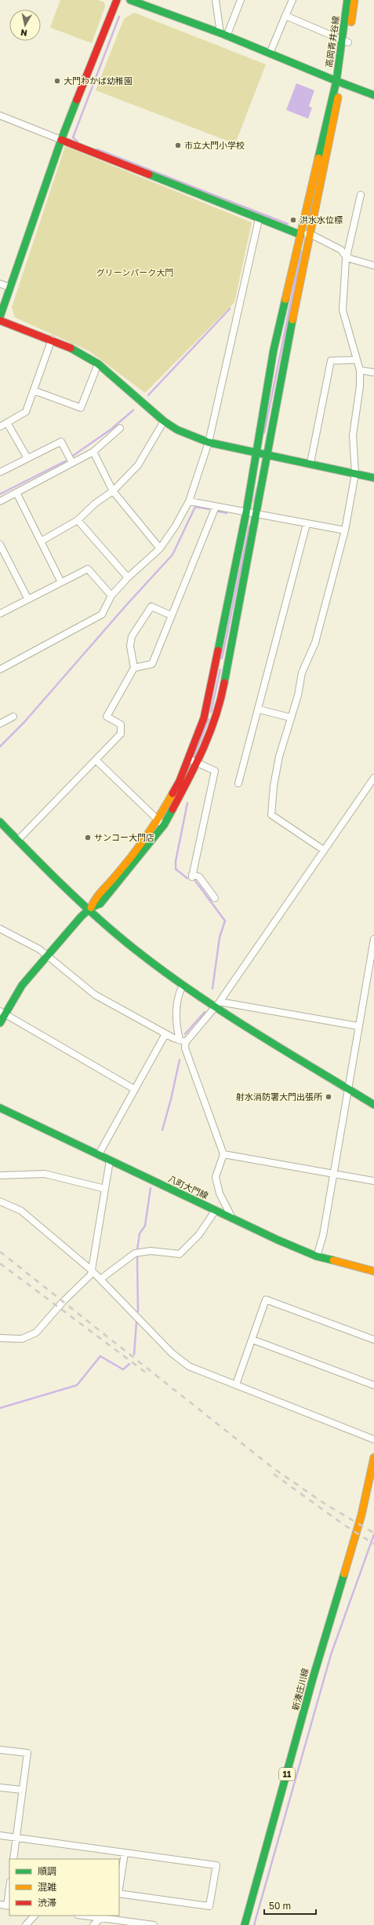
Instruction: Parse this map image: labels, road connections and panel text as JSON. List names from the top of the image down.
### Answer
{
  "streets": {
    "street": [
      "高岡青井谷線",
      "八町大門線",
      "新湊庄川線",
      "11"
    ]
  },
  "parks": ["グリーンパーク大門"],
  "places": [
    "大門わかば幼稚園",
    "市立大門小学校",
    "洪水水位標",
    "サンコー大門店",
    "射水消防署大門出張所"
  ],
  "legend": ["順調", "混雑", "渋滞"],
  "scale_bar": "50 m",
  "north": "bottom"
}
